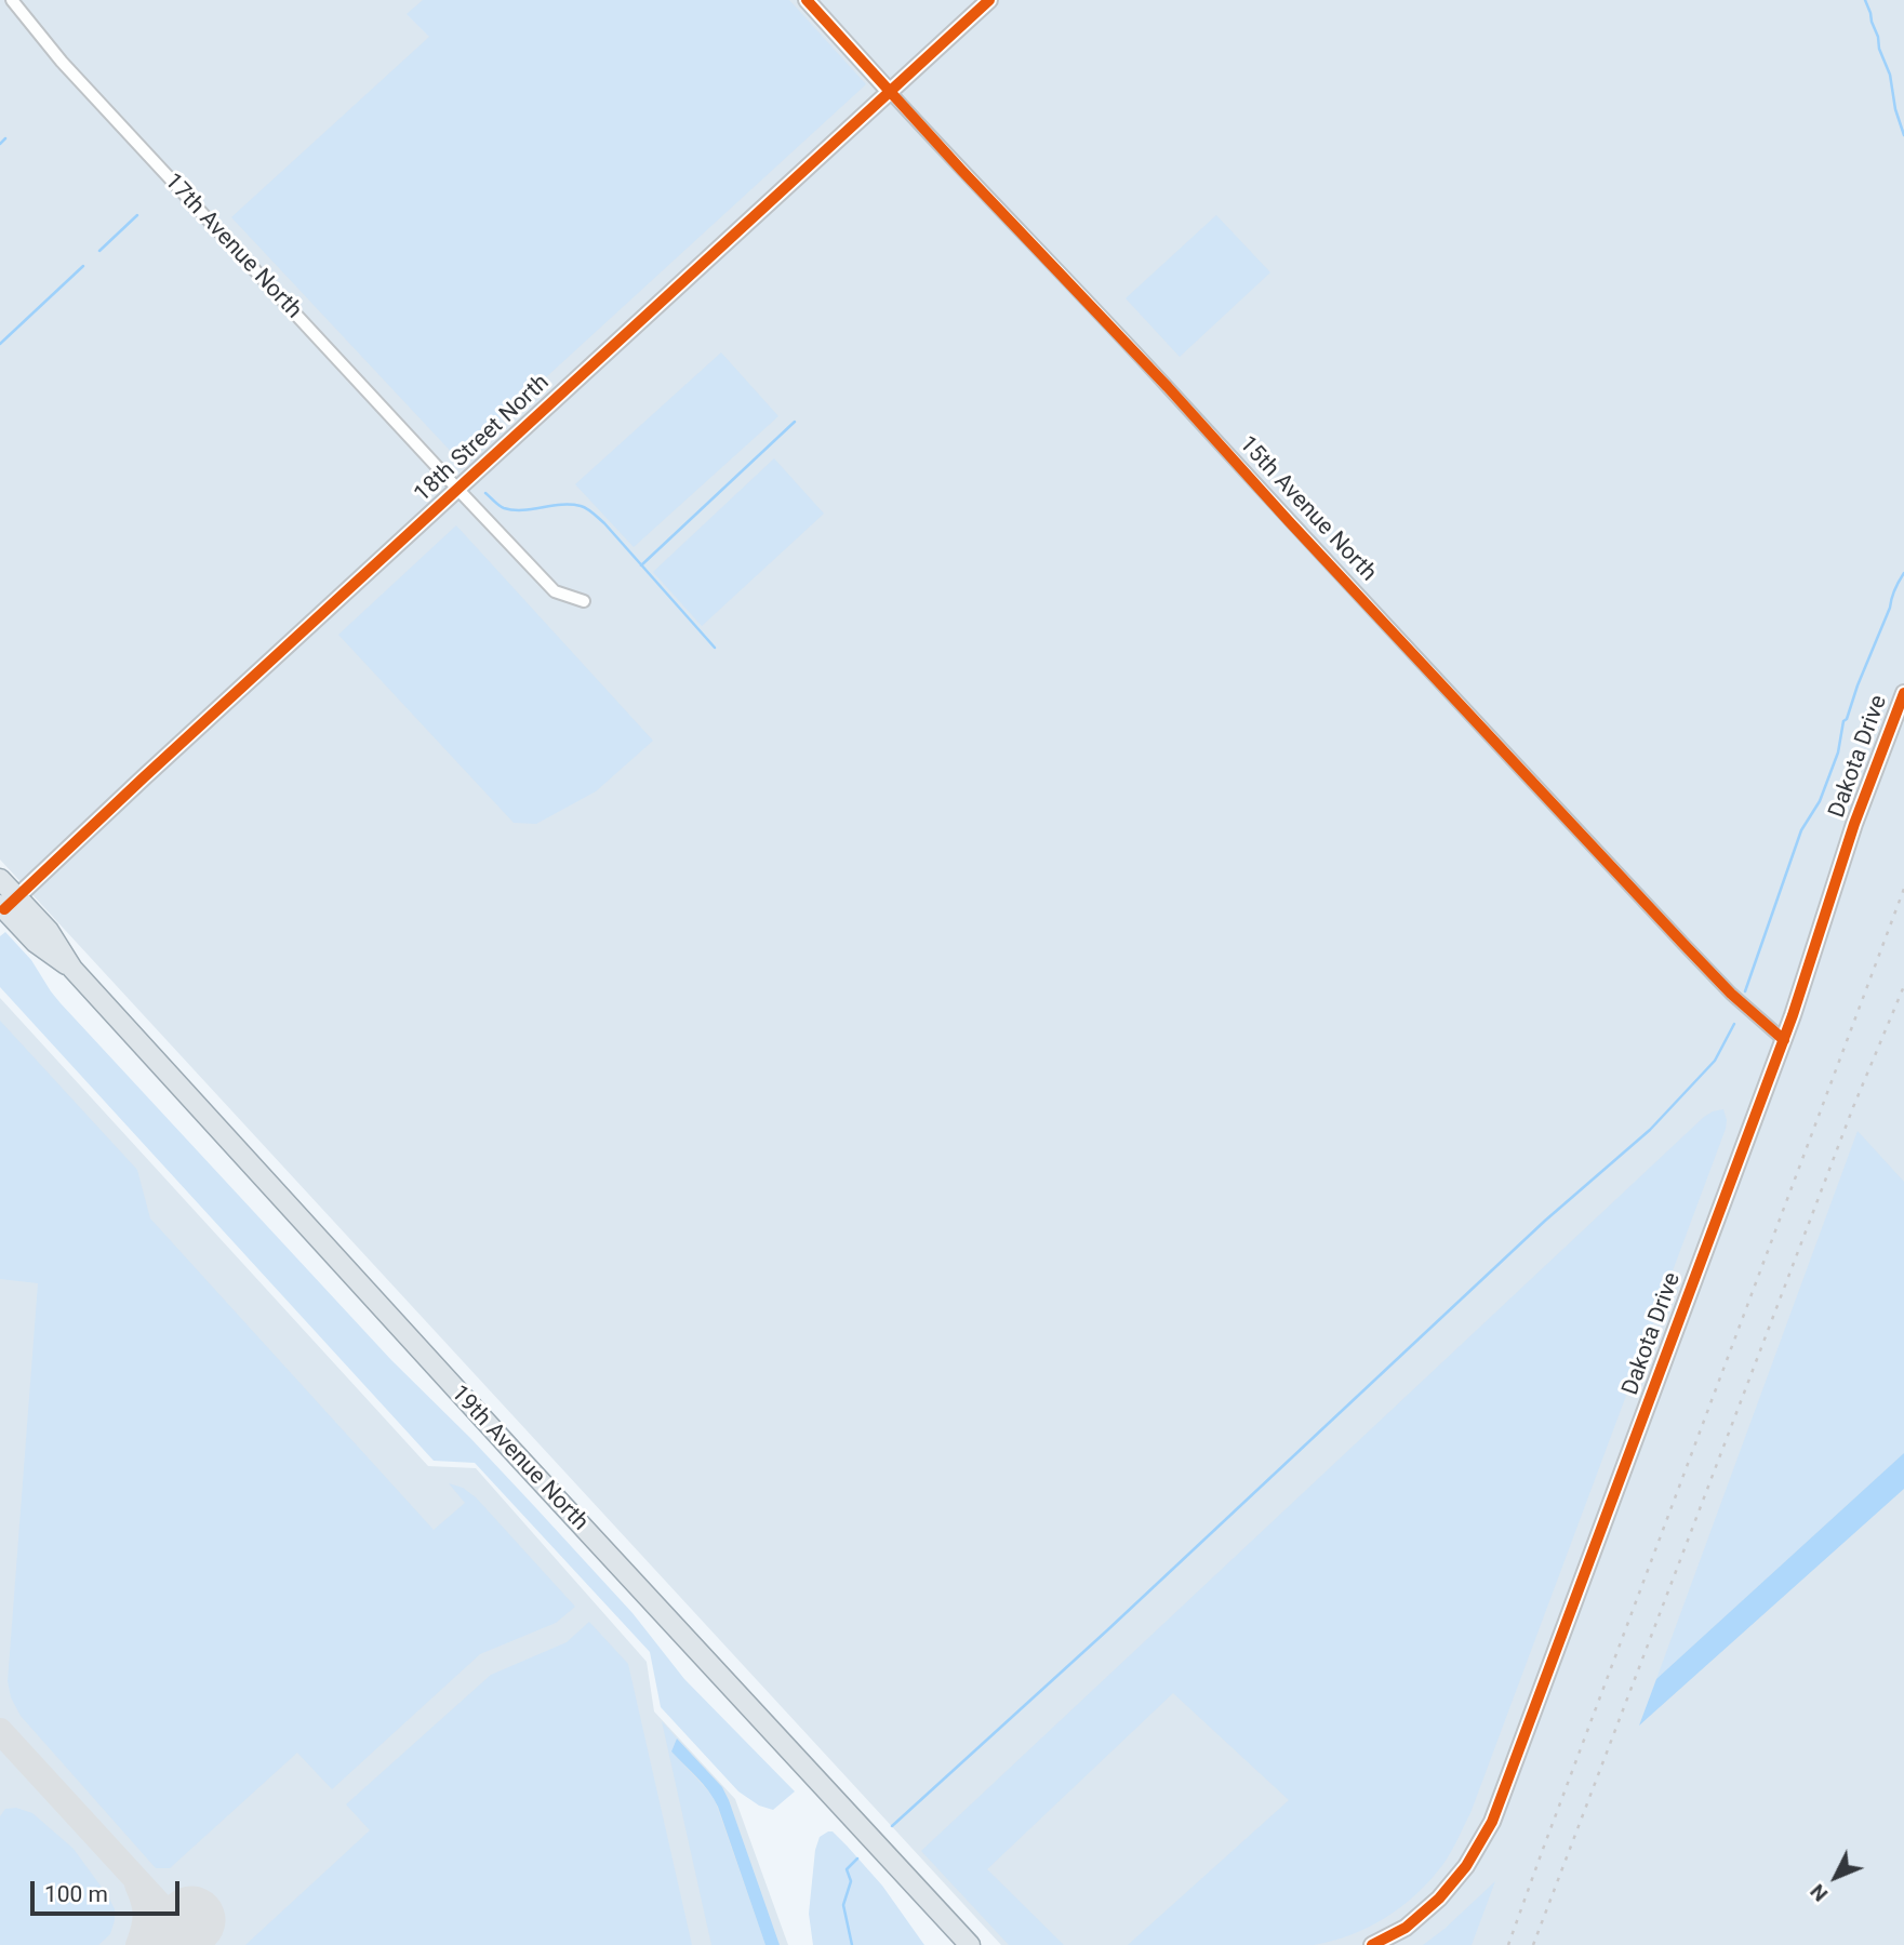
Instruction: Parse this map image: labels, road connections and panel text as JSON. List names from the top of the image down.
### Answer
{
  "streets": {
    "main road": ["19th Avenue North"],
    "street": [
      "17th Avenue North",
      "18th Street North",
      "15th Avenue North",
      "Dakota Drive"
    ]
  },
  "crossings": [
    ["17th Avenue North", "18th Street North"],
    ["18th Street North", "15th Avenue North"],
    ["18th Street North", "19th Avenue North"],
    ["15th Avenue North", "Dakota Drive"]
  ],
  "scale_bar": "100 m",
  "north": "bottom left"
}
